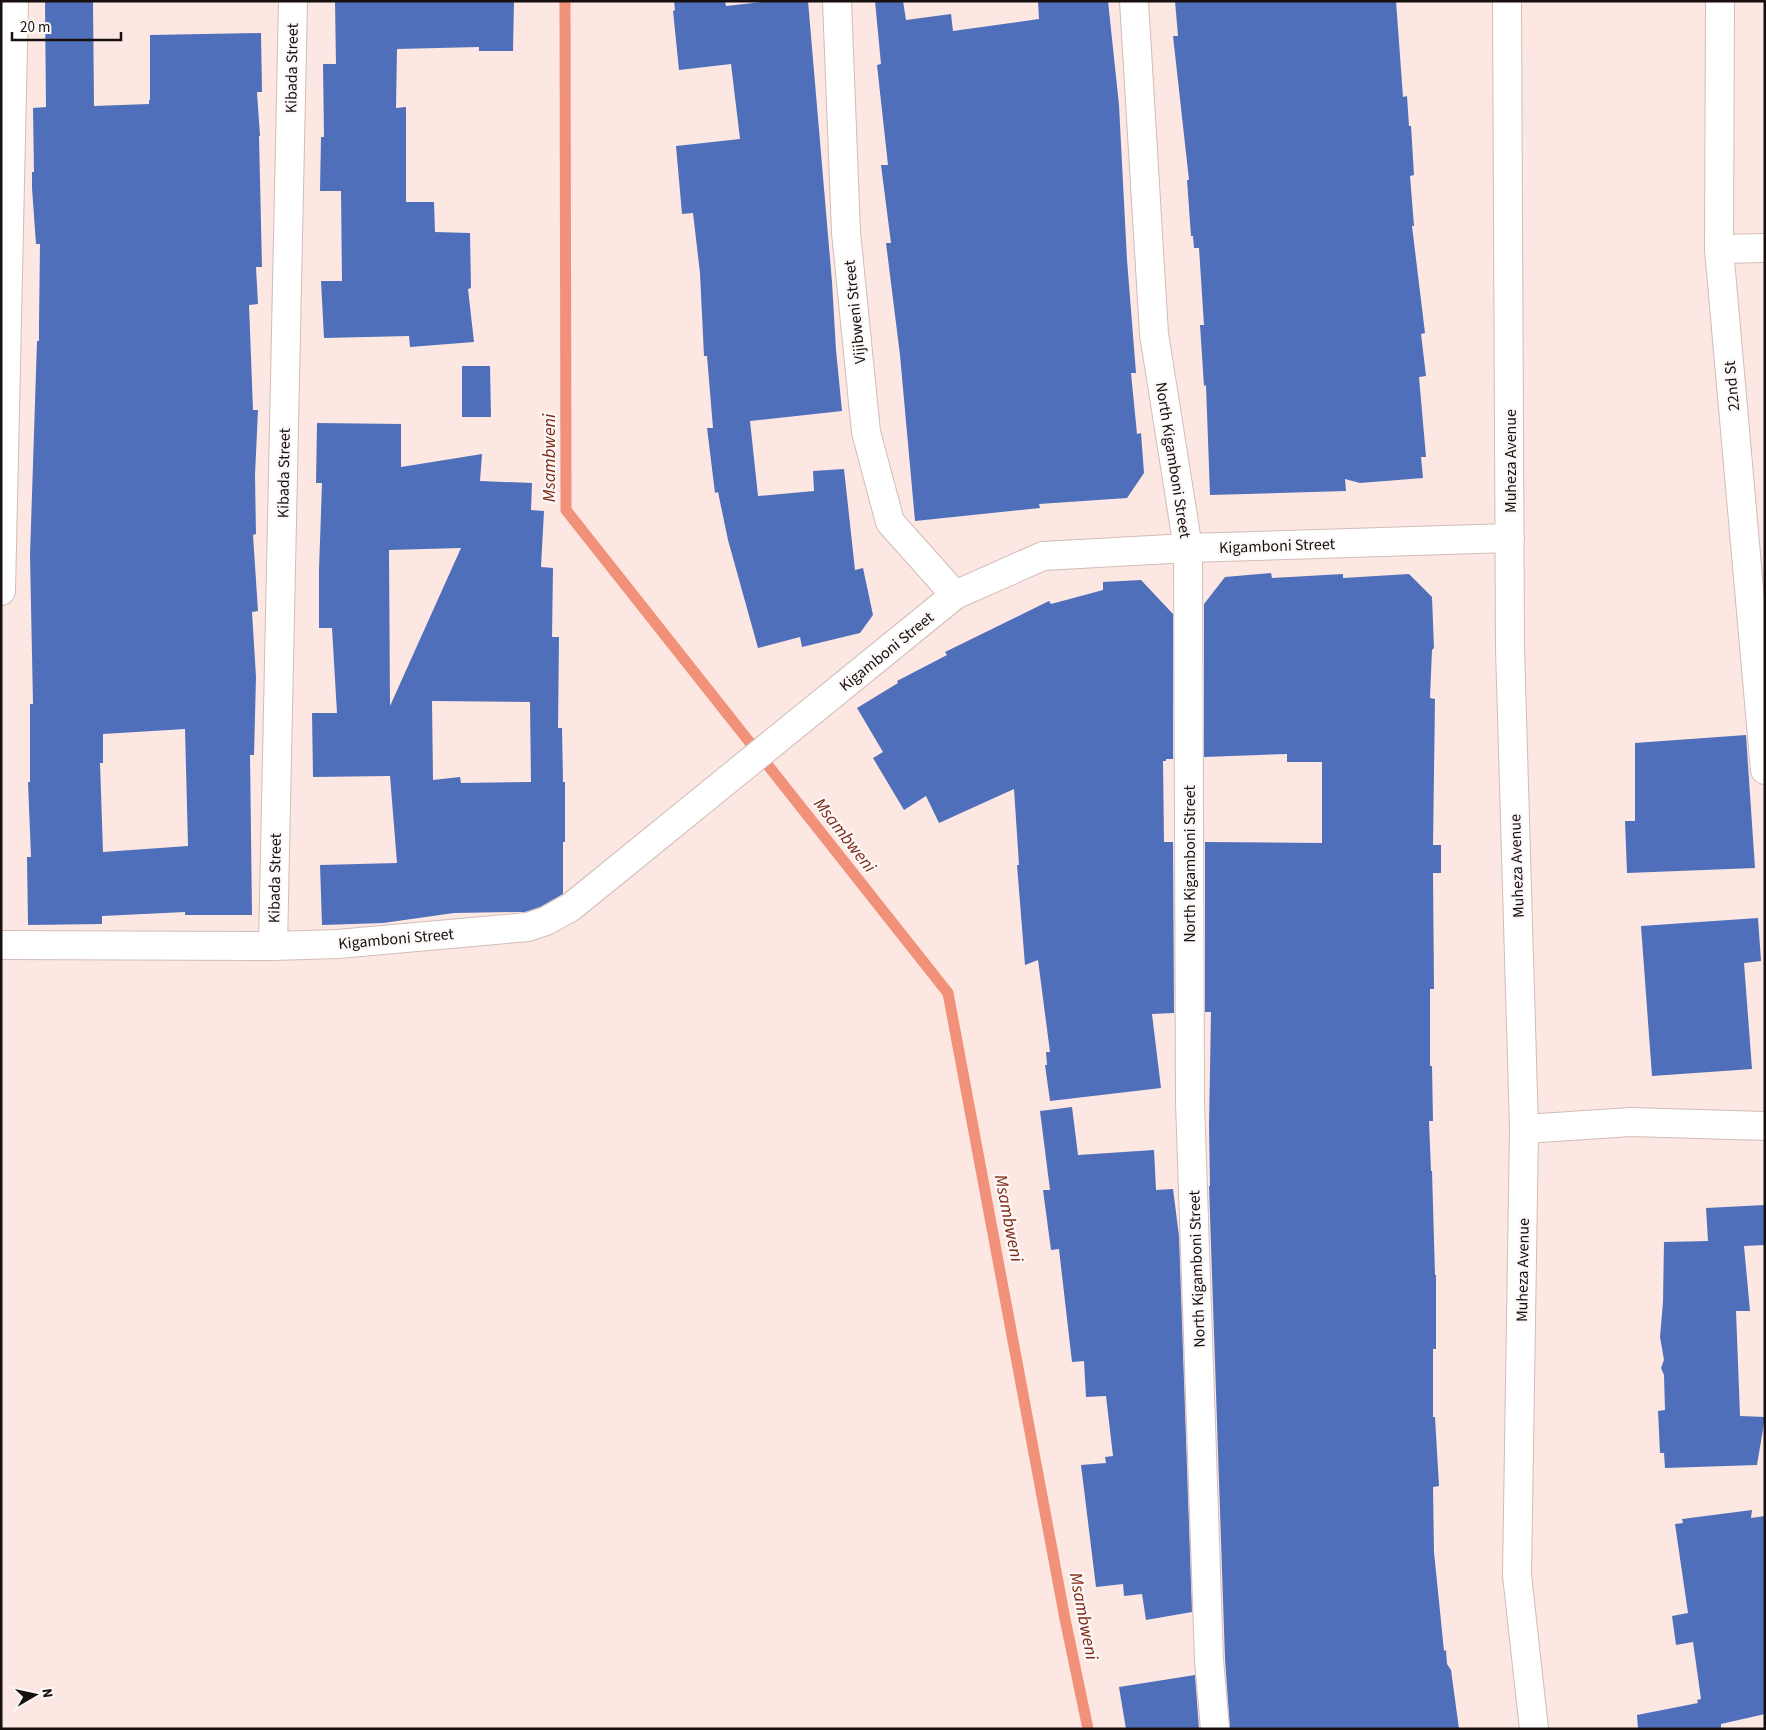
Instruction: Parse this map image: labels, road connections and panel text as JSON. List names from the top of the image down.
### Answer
{
  "streets": {
    "street": [
      "Kibada Street",
      "Vijibweni Street",
      "22nd St",
      "North Kigamboni Street",
      "Muheza Avenue",
      "Kigamboni Street"
    ]
  },
  "crossings": [
    ["Kibada Street", "Kigamboni Street"],
    ["Vijibweni Street", "Kigamboni Street"],
    ["North Kigamboni Street", "Kigamboni Street"],
    ["Muheza Avenue", "Kigamboni Street"]
  ],
  "water": ["Msambweni"],
  "scale_bar": "20 m",
  "north": "right"
}
